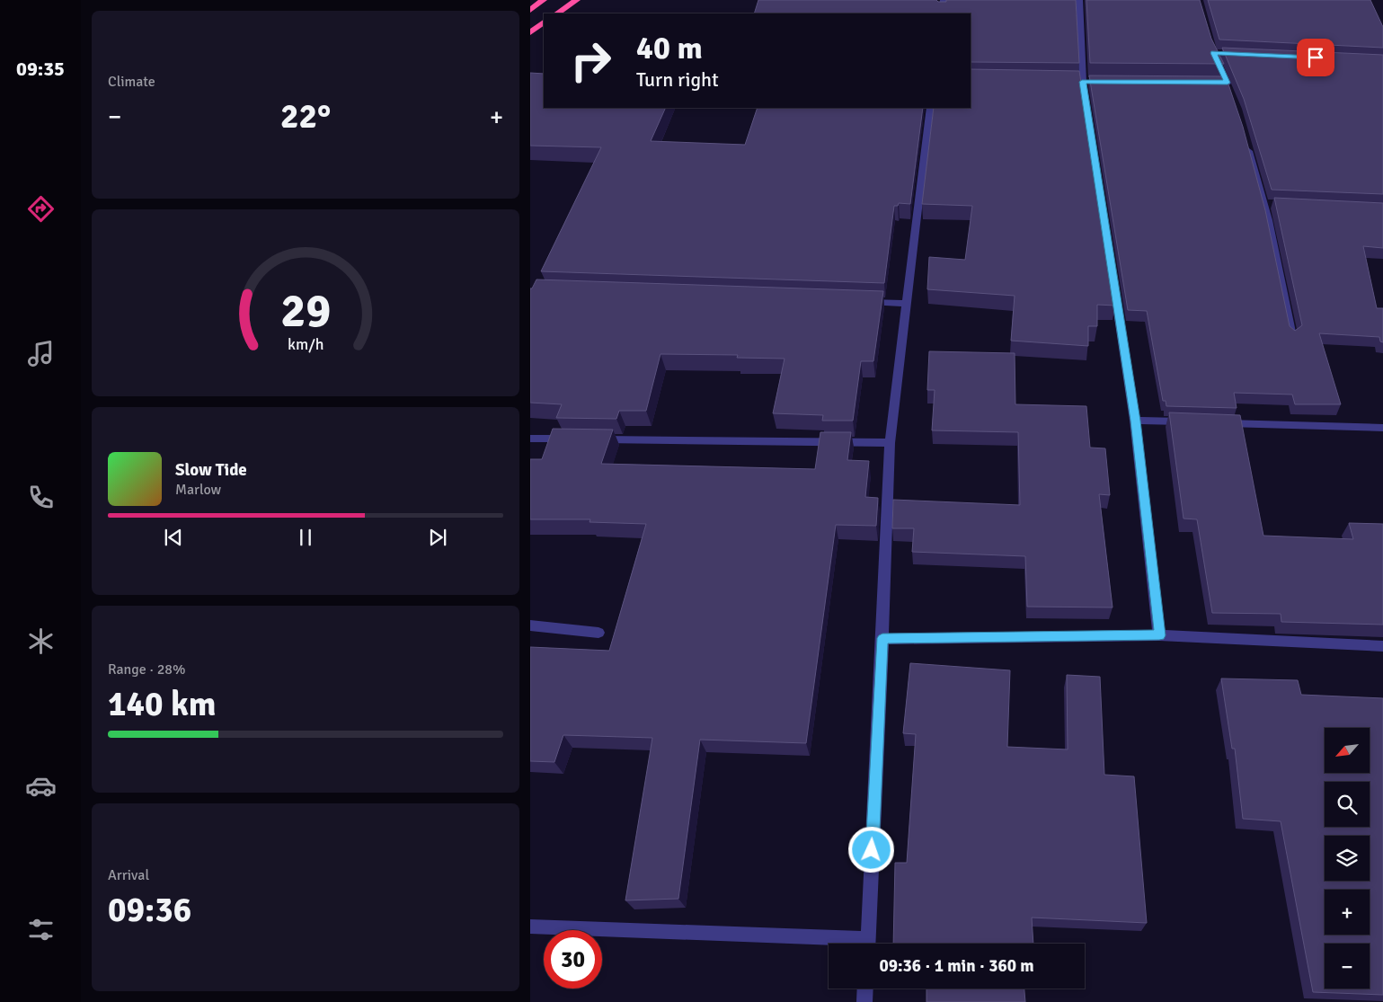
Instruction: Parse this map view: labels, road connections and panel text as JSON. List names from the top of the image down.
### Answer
{
  "north": "bottom left",
  "page": {
    "tabs": "09:35",
    "tile": [
      "Climate",
      ["Range · 28%", "140 km"],
      ["Arrival", "09:36"]
    ],
    "turn": ["40 m", "Turn right"],
    "heat": ["−", "22°", "+"],
    "song": ["Slow Tide", "Marlow"],
    "map_buttons": ["+", "−"],
    "limit": "30",
    "trip": "09:36 · 1 min · 360 m",
    "gauge": ["29", "km/h"]
  }
}
